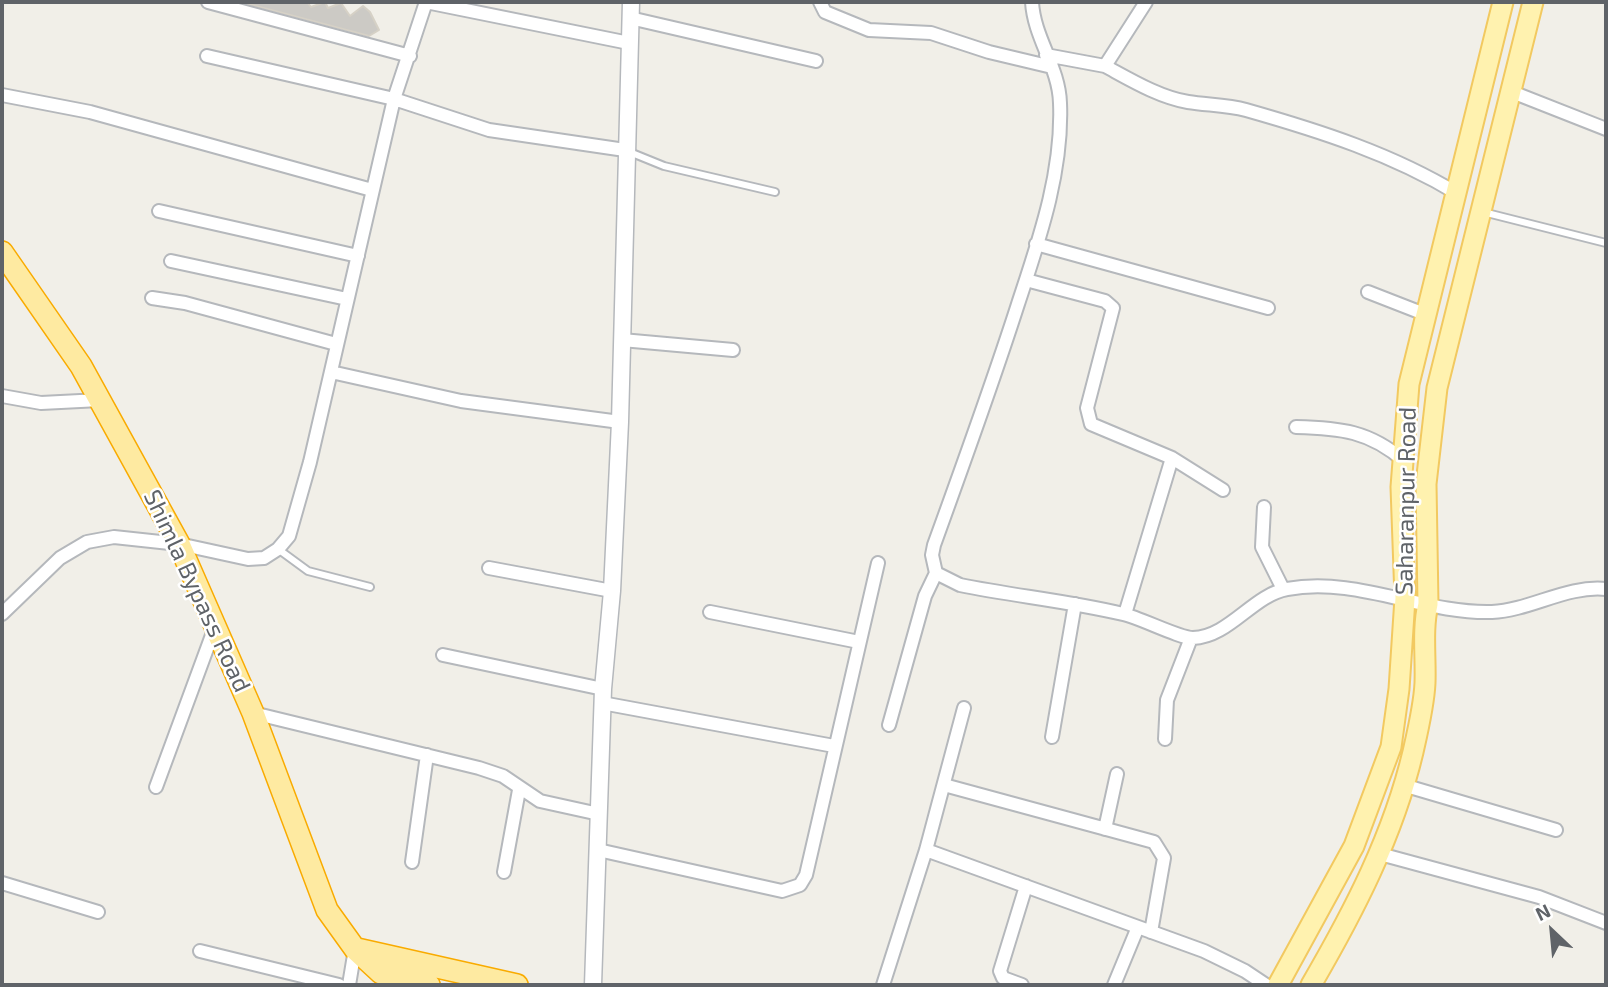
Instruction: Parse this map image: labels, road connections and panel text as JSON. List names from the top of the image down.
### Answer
{
  "streets": {
    "highway": ["Shimla Bypass Road"],
    "main road": ["Saharanpur Road"]
  },
  "north": "top left"
}
